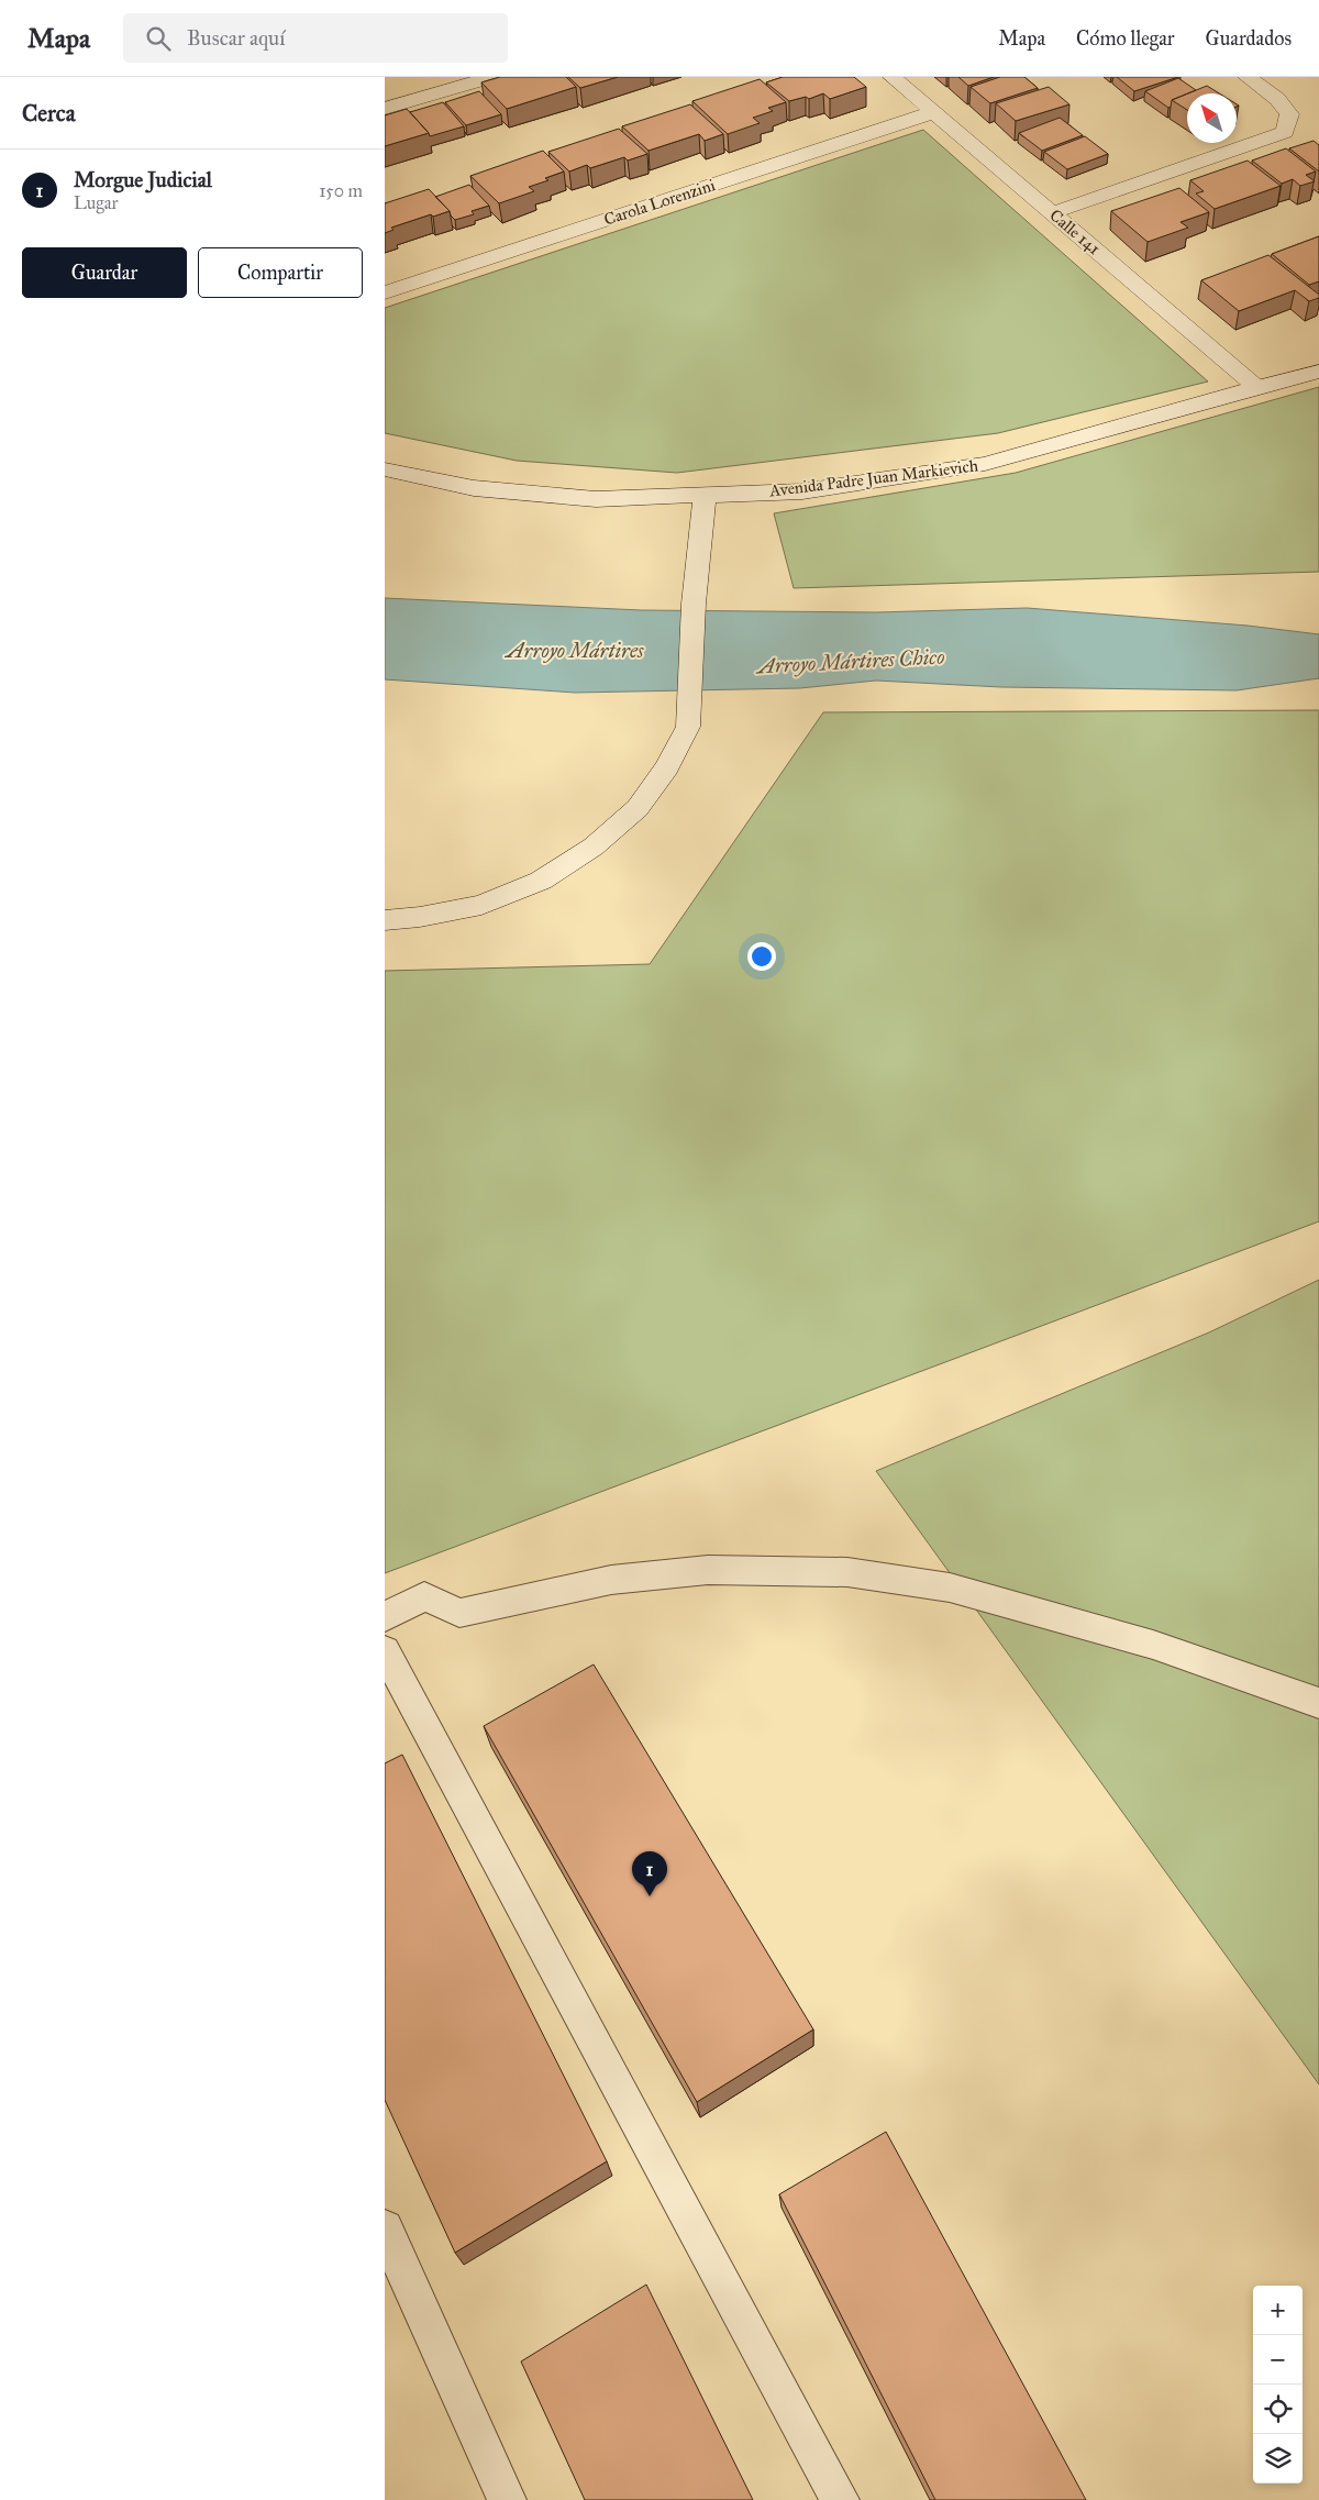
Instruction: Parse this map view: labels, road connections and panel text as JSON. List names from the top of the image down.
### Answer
{
  "streets": {
    "street": ["Carola Lorenzini", "Calle 141", "Avenida Padre Juan Markievich"]
  },
  "crossings": [
    ["Carola Lorenzini", "Calle 141"],
    ["Calle 141", "Avenida Padre Juan Markievich"]
  ],
  "water": ["Arroyo Mártires", "Arroyo Mártires Chico"],
  "north": "top left",
  "page": {
    "header": "Mapa",
    "search": "Buscar aquí",
    "nav": ["Mapa", "Cómo llegar", "Guardados"],
    "heading": "Cerca",
    "list": [
      {
        "mark": "1",
        "name": "Morgue Judicial",
        "note": "Lugar",
        "value": "150 m"
      }
    ],
    "buttons": ["Guardar", "Compartir"],
    "pins": "1",
    "map_buttons": ["+", "−"]
  }
}
